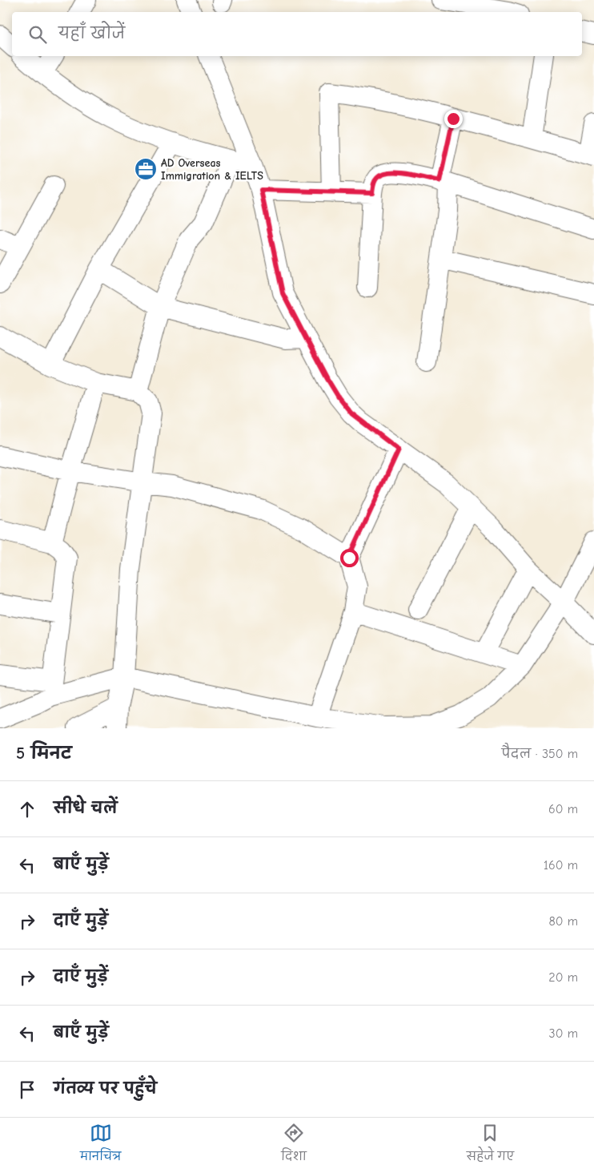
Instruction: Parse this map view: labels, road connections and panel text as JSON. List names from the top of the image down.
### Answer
{
  "places": {
    "office": ["AD Overseas Immigration & IELTS"]
  },
  "page": {
    "search": "यहाँ खोजें",
    "heading": ["5 मिनट", "पैदल · 350 m"],
    "list": [
      ["सीधे चलें", "60 m"],
      ["बाएँ मुड़ें", "160 m"],
      ["दाएँ मुड़ें", "80 m"],
      ["दाएँ मुड़ें", "20 m"],
      ["बाएँ मुड़ें", "30 m"],
      "गंतव्य पर पहुँचे"
    ],
    "nav": ["मानचित्र", "दिशा", "सहेजे गए"]
  }
}
